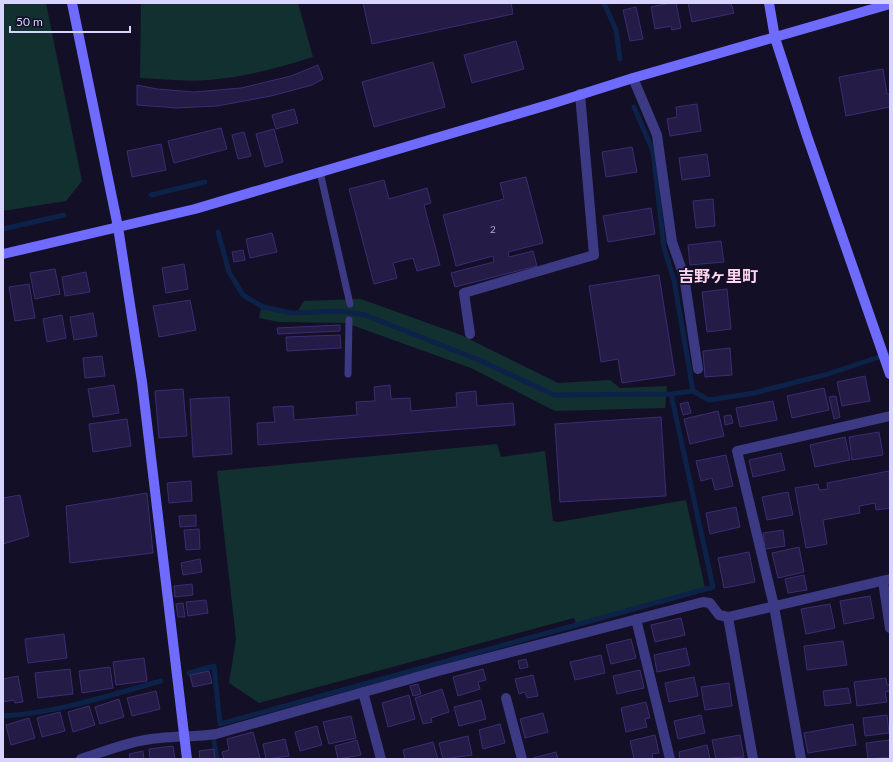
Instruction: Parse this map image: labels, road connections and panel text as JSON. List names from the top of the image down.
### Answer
{
  "districts": ["吉野ヶ里町"],
  "house_numbers": ["2"],
  "scale_bar": "50 m"
}
